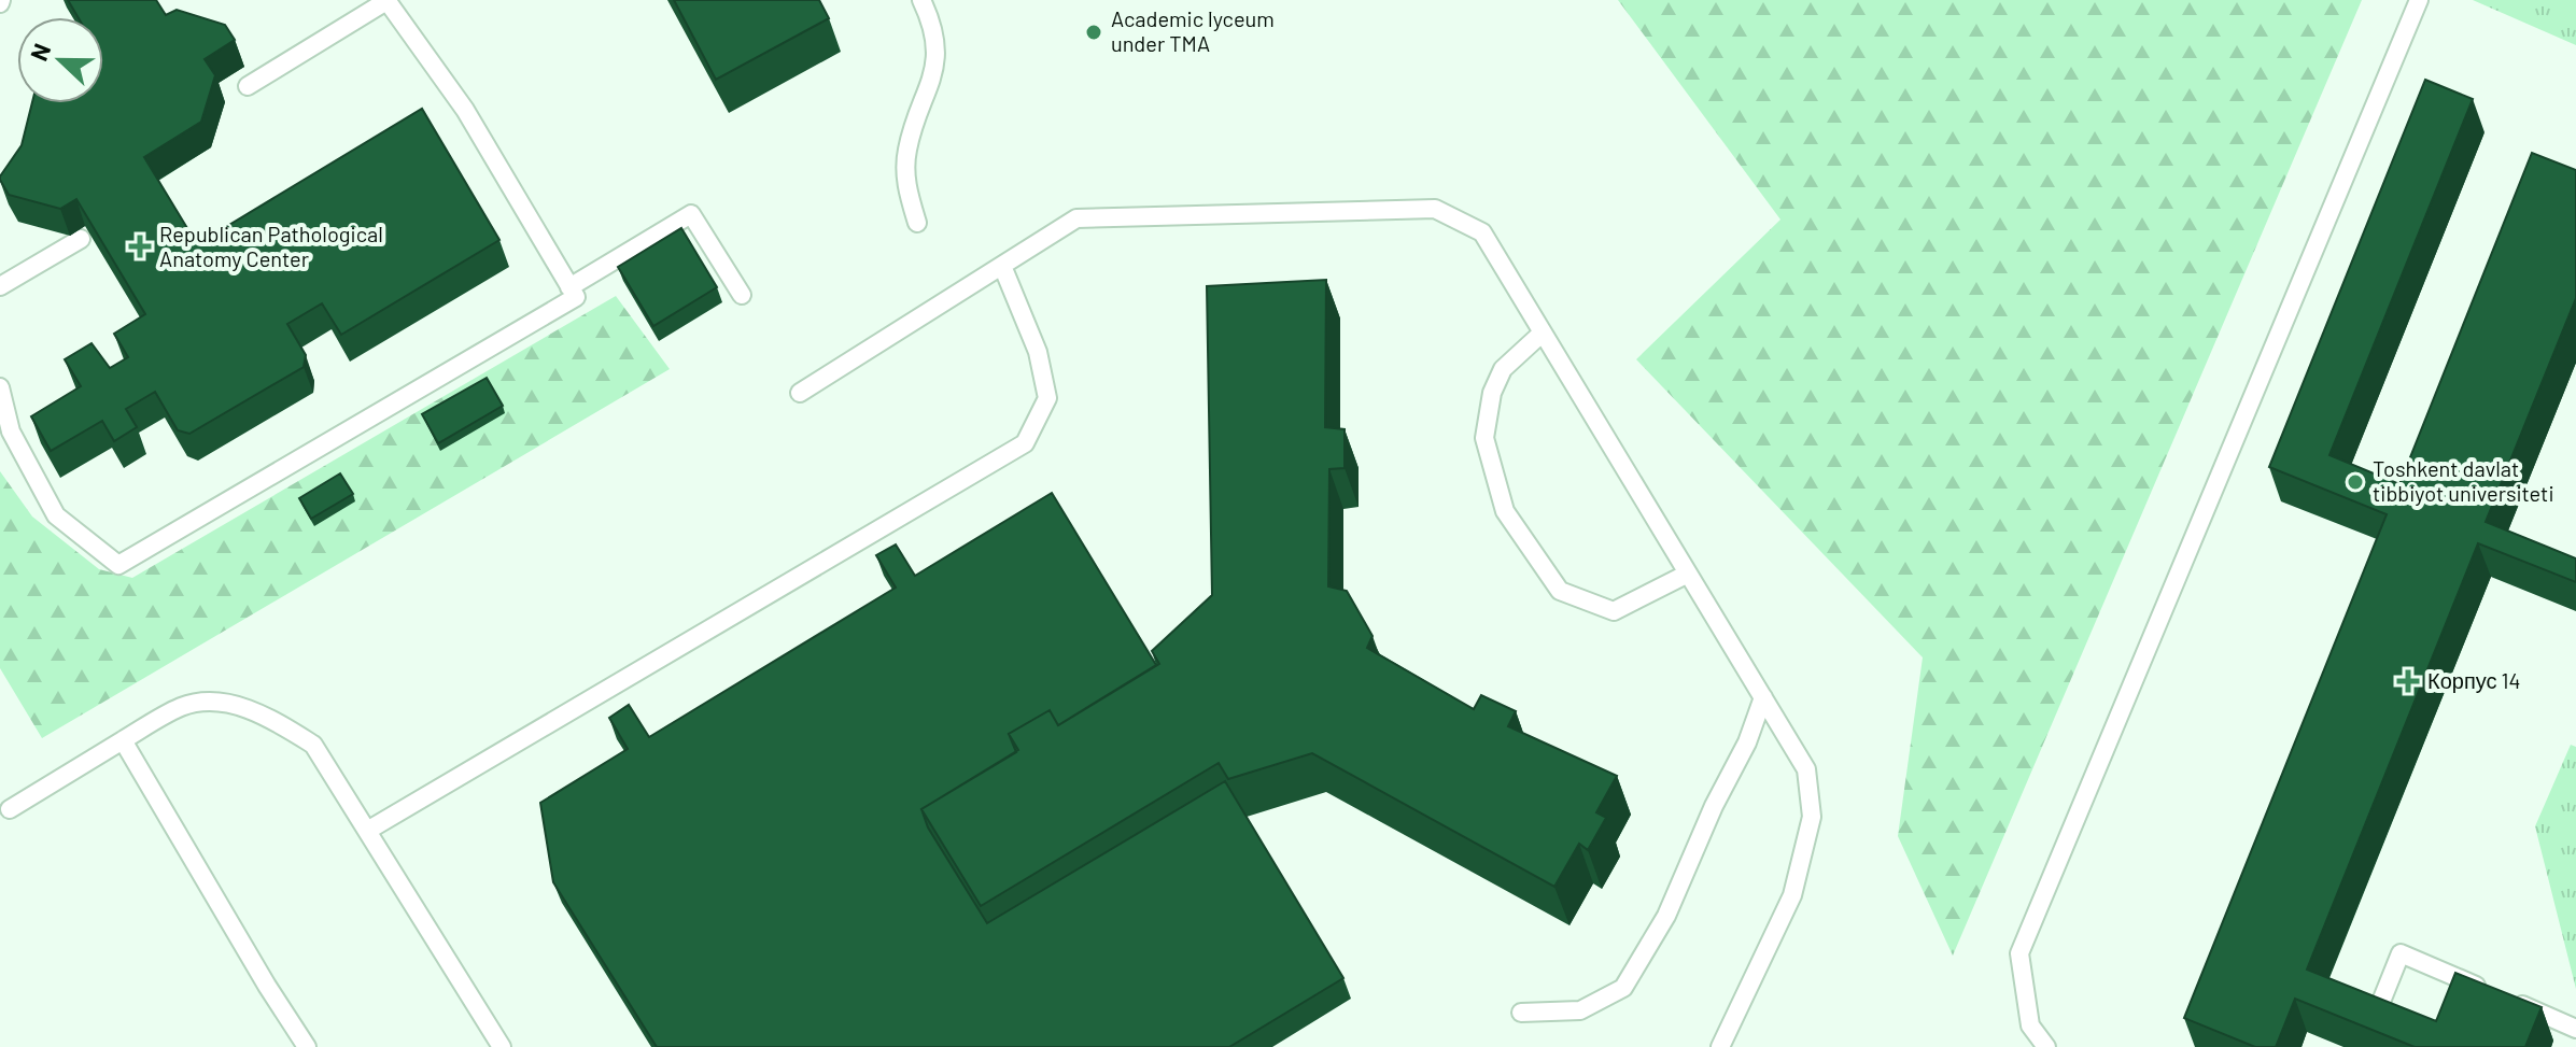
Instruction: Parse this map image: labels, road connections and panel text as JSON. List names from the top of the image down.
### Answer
{
  "places": {
    "other": ["Academic lyceum under TMA", "Toshkent davlat tibbiyot universiteti"],
    "health": ["Republican Pathological Anatomy Center", "Корпус 14"]
  },
  "north": "left"
}
